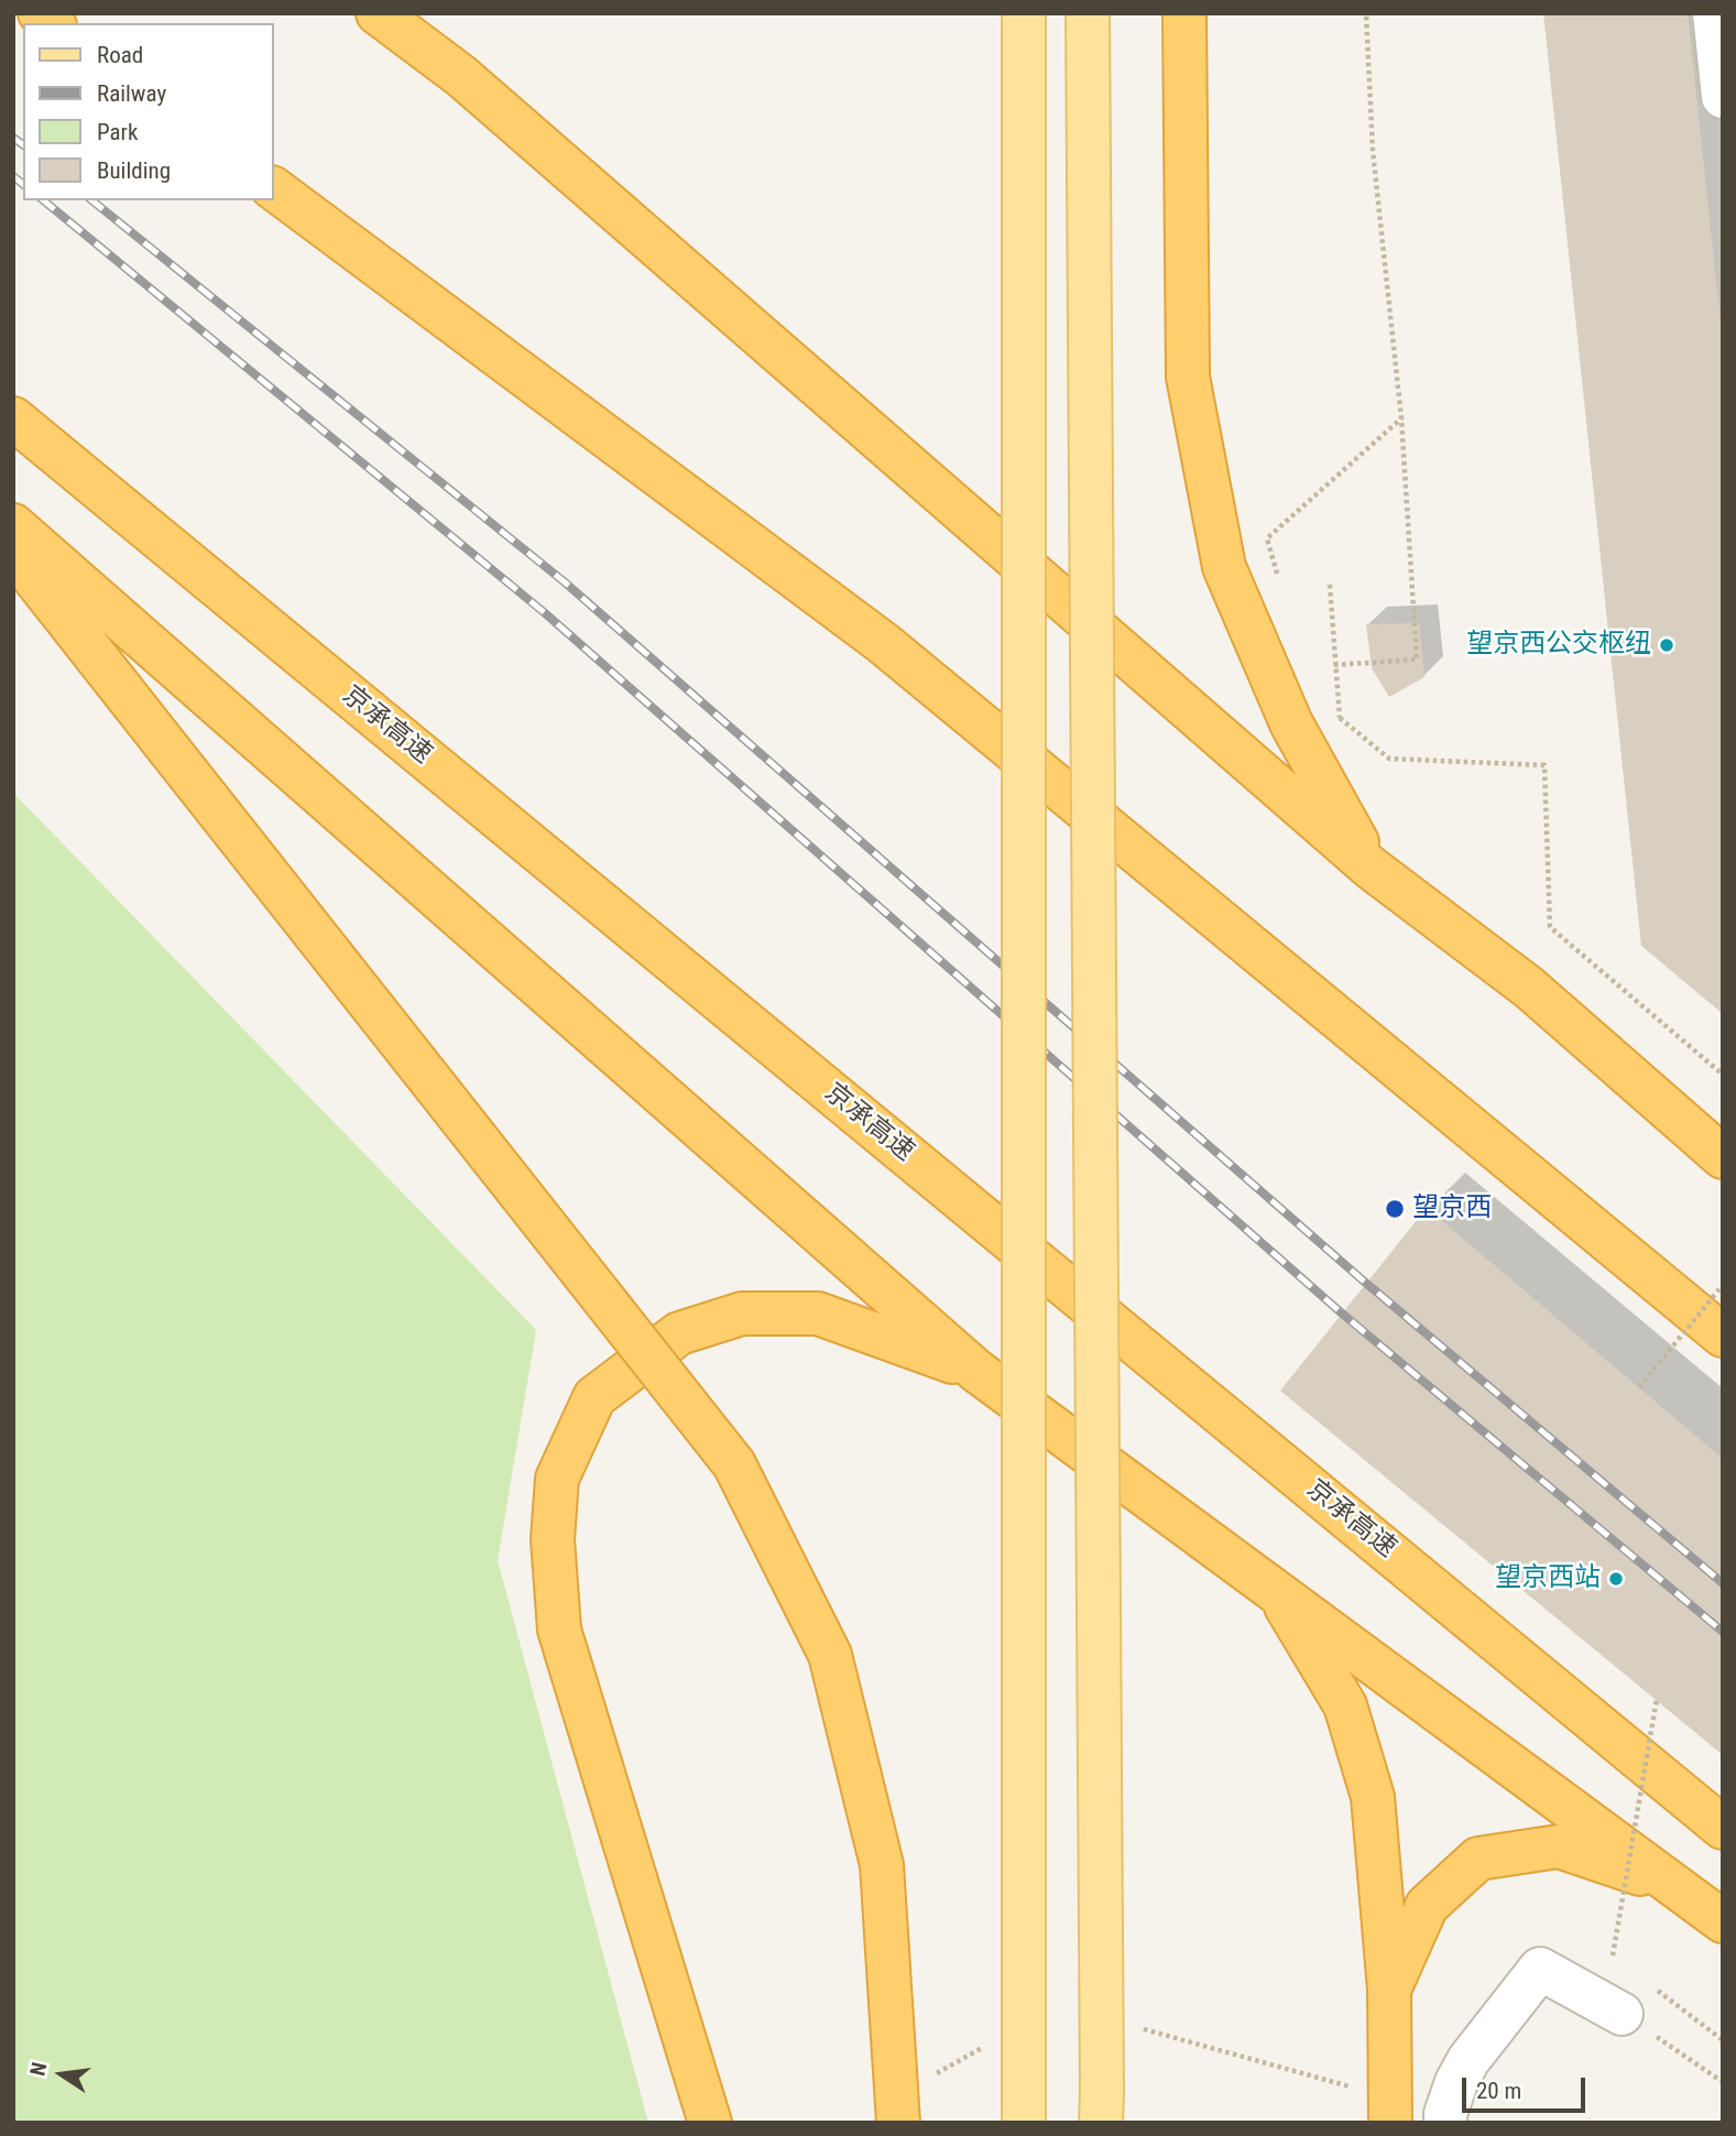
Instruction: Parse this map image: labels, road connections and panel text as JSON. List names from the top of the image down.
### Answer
{
  "streets": {
    "highway": ["京承高速"]
  },
  "places": ["望京西公交枢纽", "望京西", "望京西站"],
  "legend": [
    "Road",
    "Railway",
    "Park",
    "Building"
  ],
  "scale_bar": "20 m",
  "north": "left"
}
